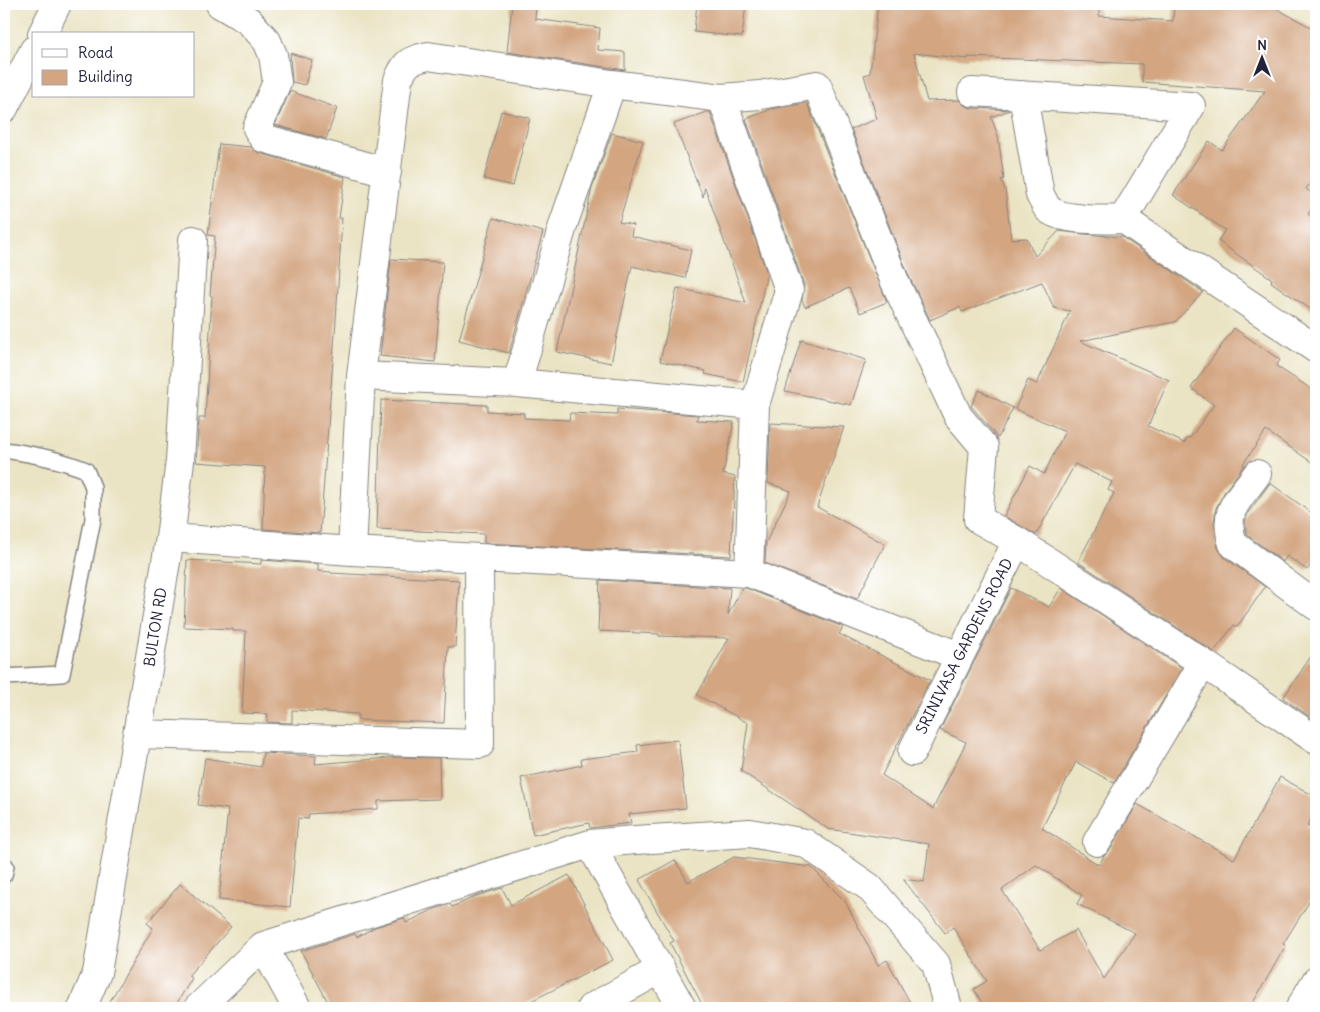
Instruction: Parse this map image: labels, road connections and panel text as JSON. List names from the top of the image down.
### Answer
{
  "streets": {
    "street": ["BULTON RD", "SRINIVASA GARDENS ROAD"]
  },
  "legend": ["Road", "Building"],
  "north": "top"
}
